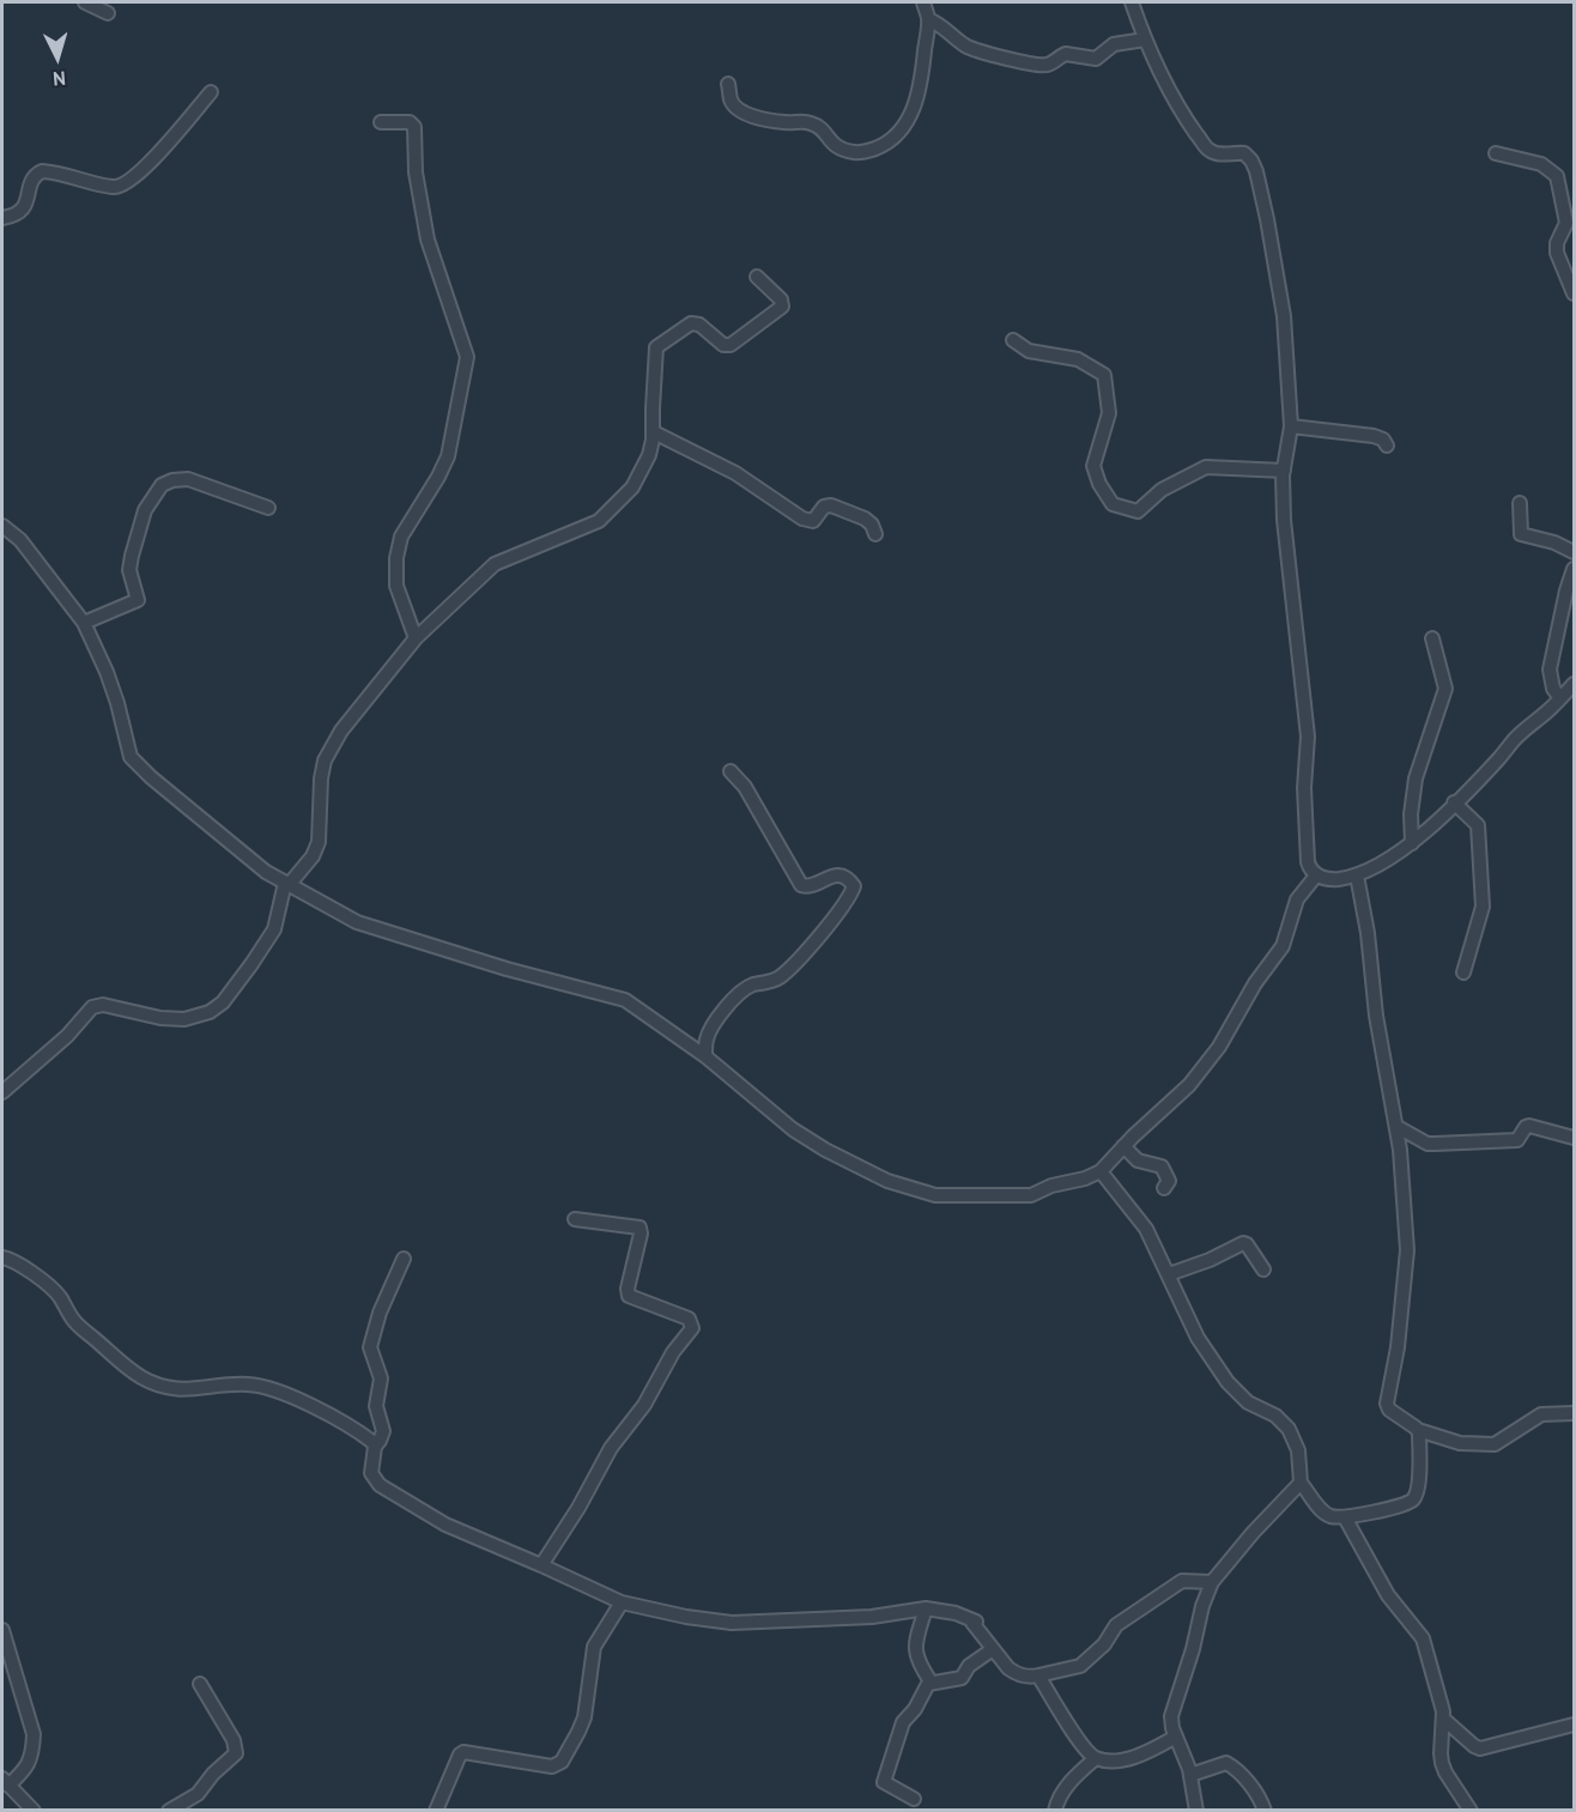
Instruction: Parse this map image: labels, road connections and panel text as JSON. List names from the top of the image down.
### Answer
{
  "north": "bottom"
}
